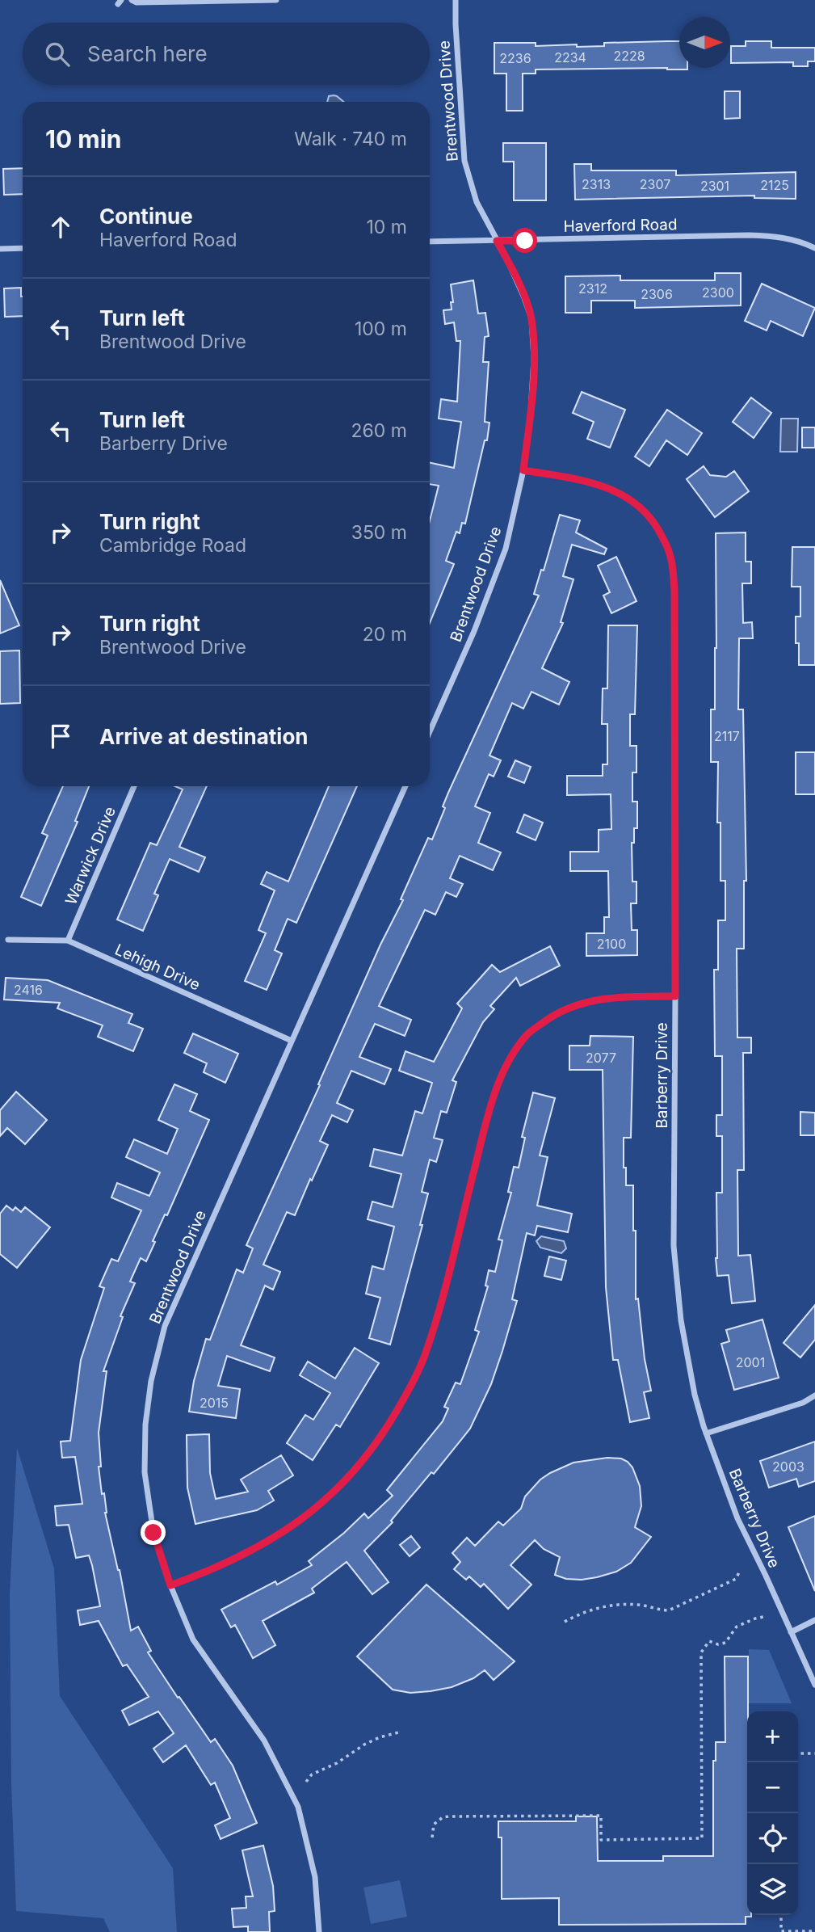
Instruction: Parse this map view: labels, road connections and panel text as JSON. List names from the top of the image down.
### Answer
{
  "streets": {
    "street": [
      "Brentwood Drive",
      "Haverford Road",
      "Warwick Drive",
      "Lehigh Drive",
      "Barberry Drive"
    ]
  },
  "crossings": [
    ["Brentwood Drive", "Haverford Road"],
    ["Brentwood Drive", "Lehigh Drive"],
    ["Brentwood Drive", "Barberry Drive"],
    ["Warwick Drive", "Lehigh Drive"]
  ],
  "house_numbers": [
    "2228",
    "2234",
    "2236",
    "2313",
    "2307",
    "2125",
    "2301",
    "2312",
    "2300",
    "2306",
    "2117",
    "2100",
    "2416",
    "2077",
    "2001",
    "2015",
    "2003"
  ],
  "north": "right",
  "page": {
    "search": "Search here",
    "heading": ["10 min", "Walk · 740 m"],
    "list": [
      ["Continue", "Haverford Road", "10 m"],
      ["Turn left", "Brentwood Drive", "100 m"],
      ["Turn left", "Barberry Drive", "260 m"],
      ["Turn right", "Cambridge Road", "350 m"],
      ["Turn right", "Brentwood Drive", "20 m"],
      "Arrive at destination"
    ],
    "map_buttons": ["+", "−"]
  }
}
